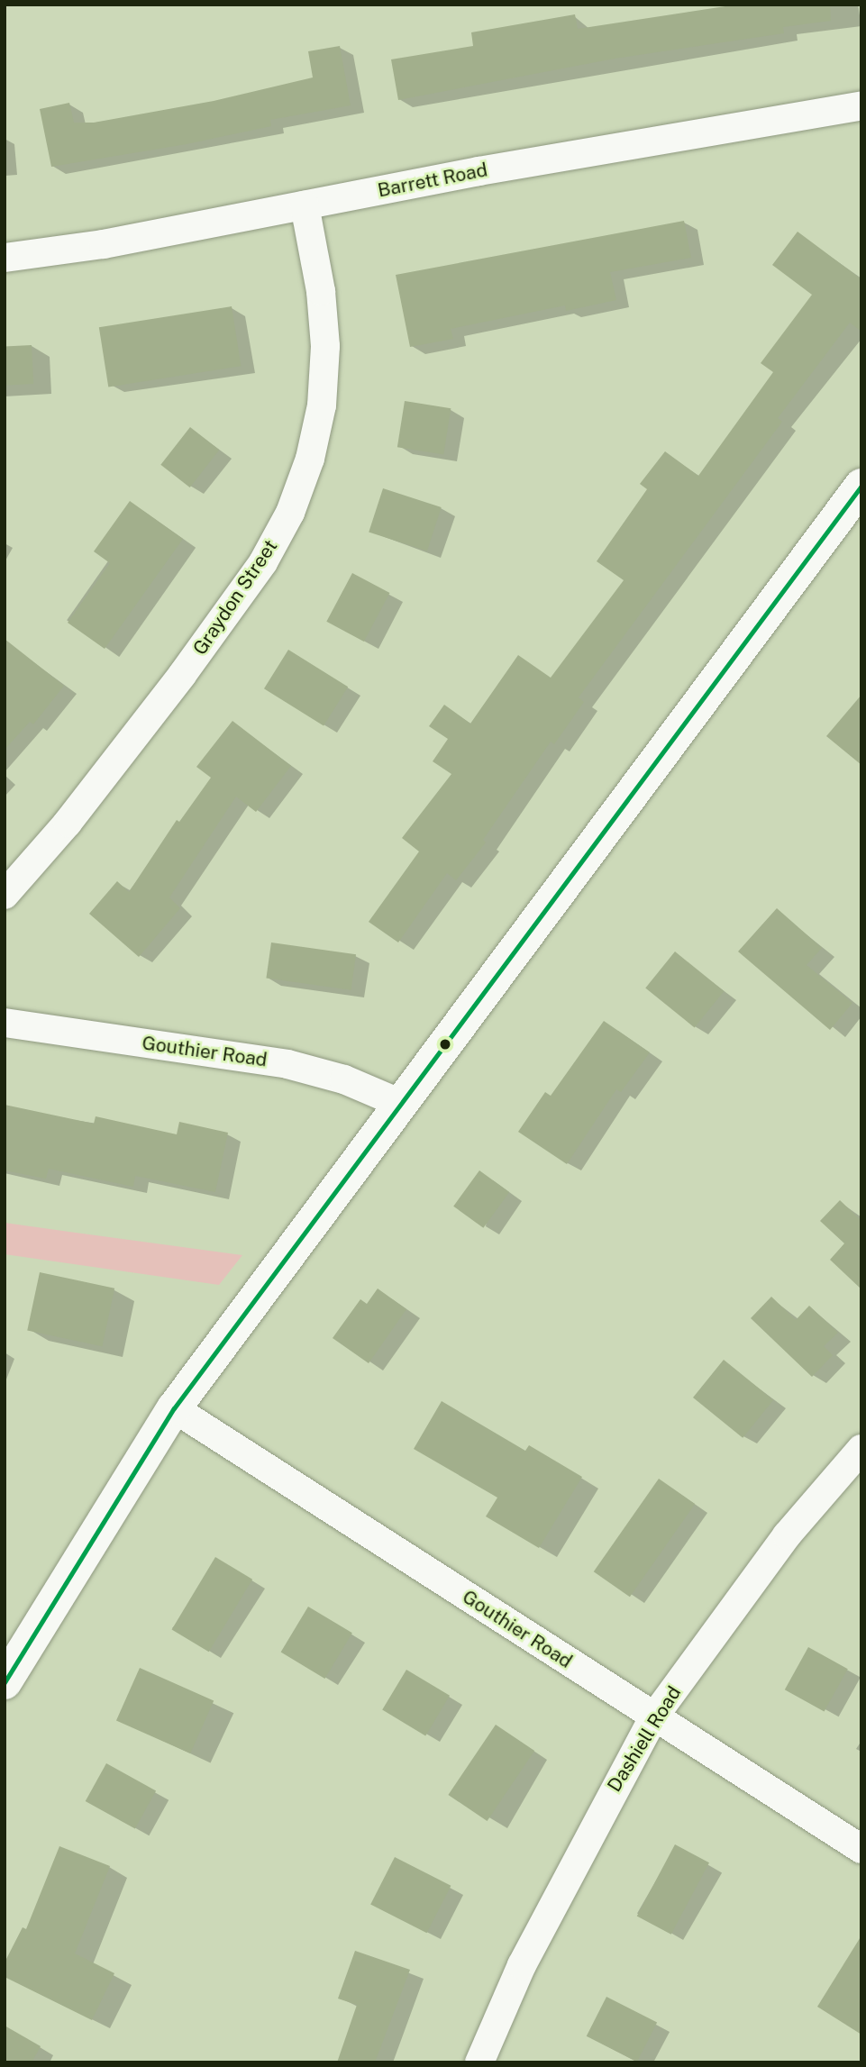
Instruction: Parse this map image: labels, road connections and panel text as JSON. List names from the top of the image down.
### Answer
{
  "streets": {
    "street": [
      "Barrett Road",
      "Graydon Street",
      "Gouthier Road",
      "Dashiell Road"
    ]
  },
  "crossings": [
    ["Barrett Road", "Graydon Street"],
    ["Gouthier Road", "Dashiell Road"]
  ]
}
